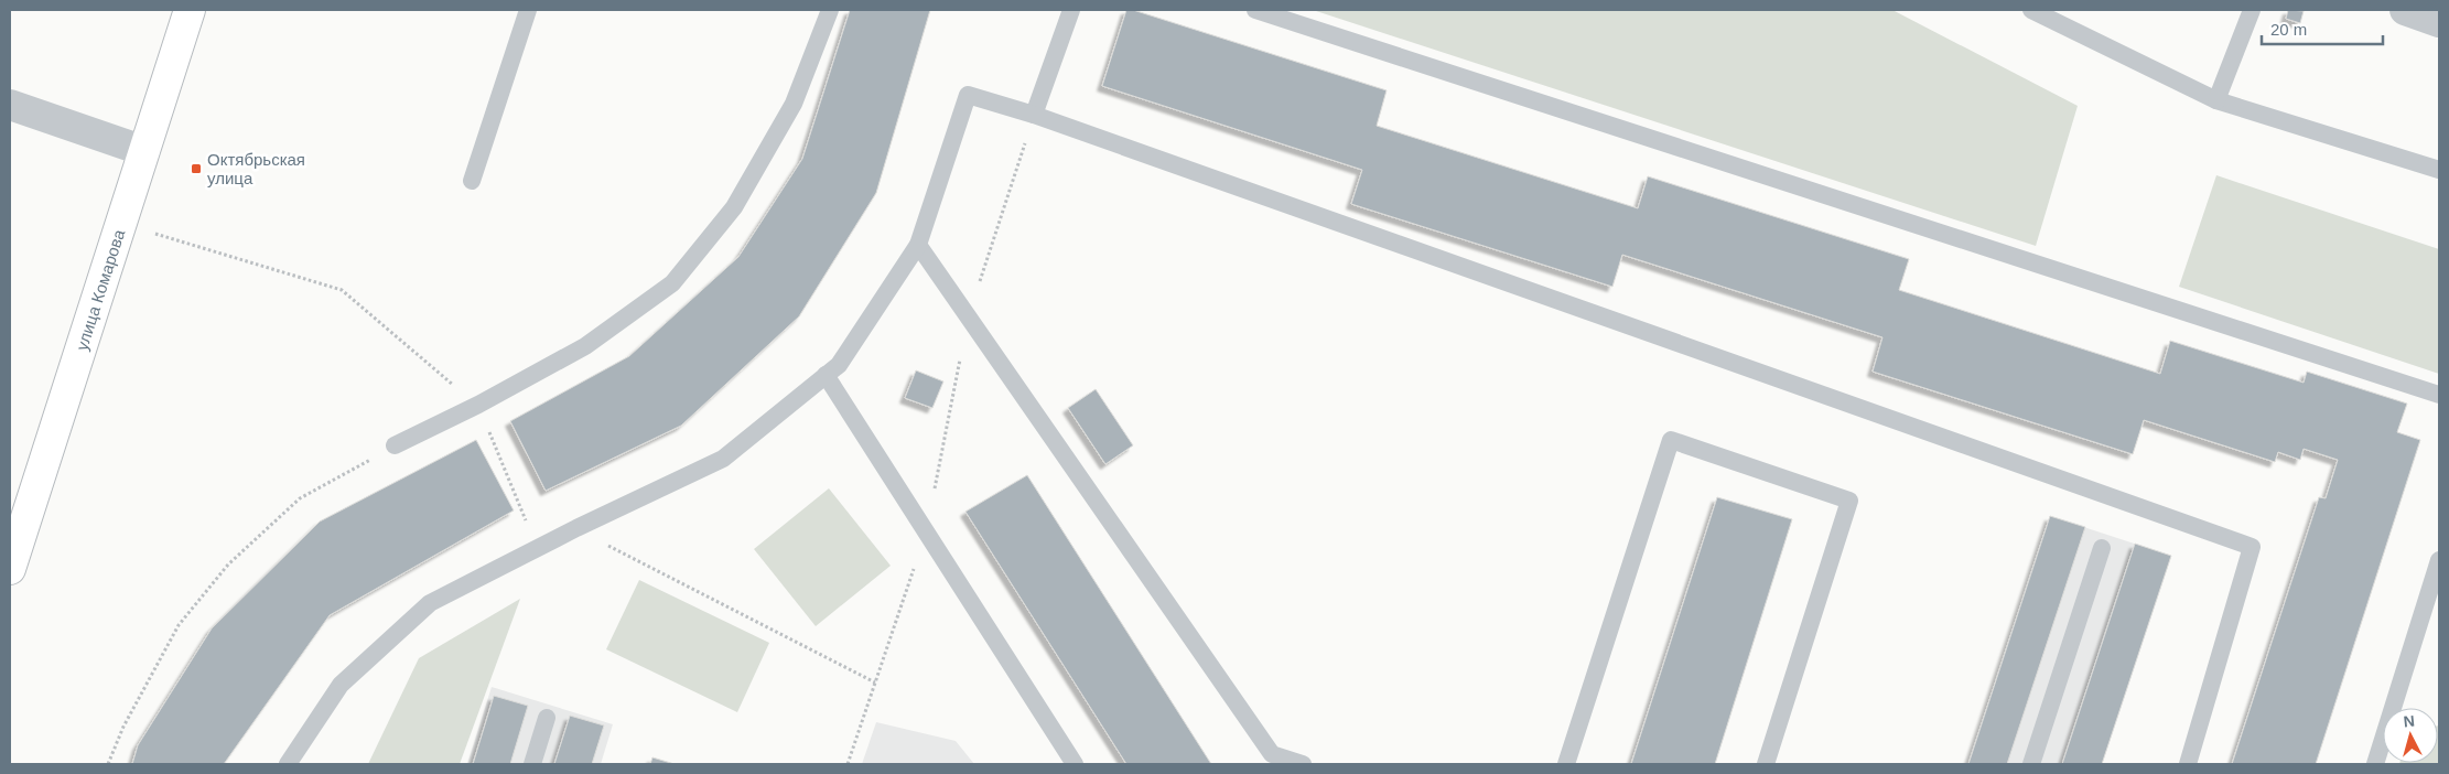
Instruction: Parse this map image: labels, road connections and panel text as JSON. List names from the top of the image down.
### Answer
{
  "streets": {
    "main road": ["улица Комарова"]
  },
  "places": {
    "transit": ["Октябрьская улица"]
  },
  "scale_bar": "20 m",
  "north": "top"
}
